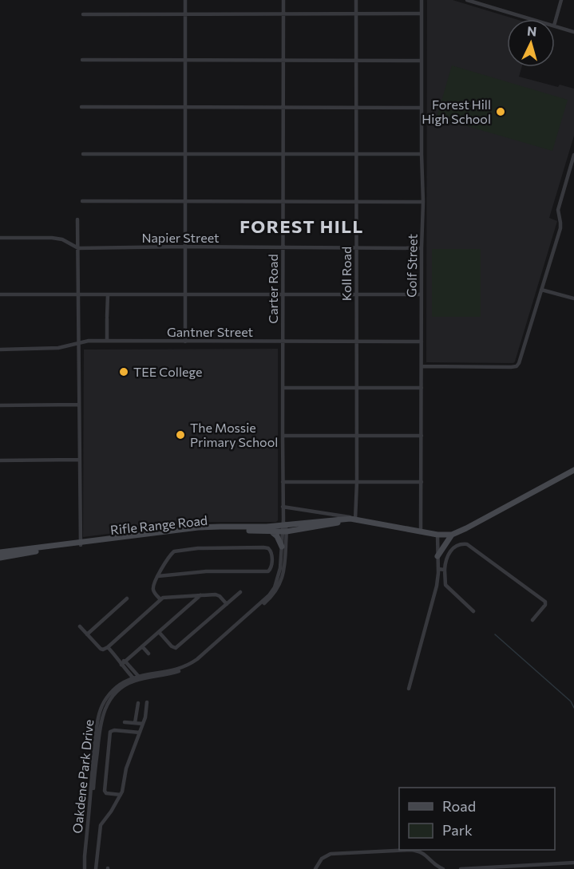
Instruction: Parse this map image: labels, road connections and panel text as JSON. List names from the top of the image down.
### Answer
{
  "streets": {
    "main road": ["Rifle Range Road"],
    "street": [
      "Napier Street",
      "Golf Street",
      "Koll Road",
      "Carter Road",
      "Gantner Street",
      "Oakdene Park Drive"
    ]
  },
  "crossings": [
    ["Napier Street", "Golf Street"],
    ["Napier Street", "Koll Road"],
    ["Napier Street", "Carter Road"],
    ["Golf Street", "Gantner Street"],
    ["Koll Road", "Gantner Street"],
    ["Koll Road", "Rifle Range Road"],
    ["Carter Road", "Gantner Street"],
    ["Carter Road", "Rifle Range Road"],
    ["Carter Road", "Oakdene Park Drive"],
    ["Rifle Range Road", "Oakdene Park Drive"]
  ],
  "districts": ["FOREST HILL"],
  "places": ["Forest Hill High School", "TEE College", "The Mossie Primary School"],
  "legend": ["Road", "Park"],
  "north": "top"
}
